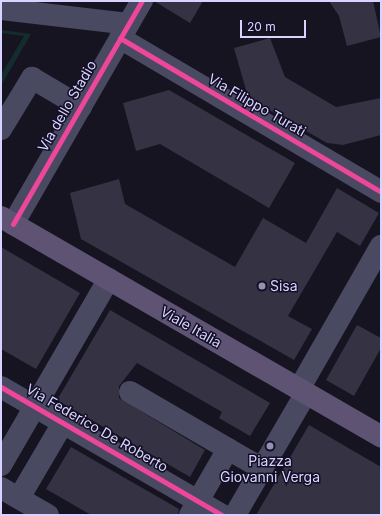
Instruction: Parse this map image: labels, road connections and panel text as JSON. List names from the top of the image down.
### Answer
{
  "streets": {
    "main road": ["Viale Italia"],
    "street": ["Via Filippo Turati", "Via dello Stadio", "Via Federico De Roberto"]
  },
  "crossings": [
    ["Via Filippo Turati", "Via dello Stadio"],
    ["Via dello Stadio", "Viale Italia"]
  ],
  "places": ["Sisa", "Piazza Giovanni Verga"],
  "scale_bar": "20 m"
}
